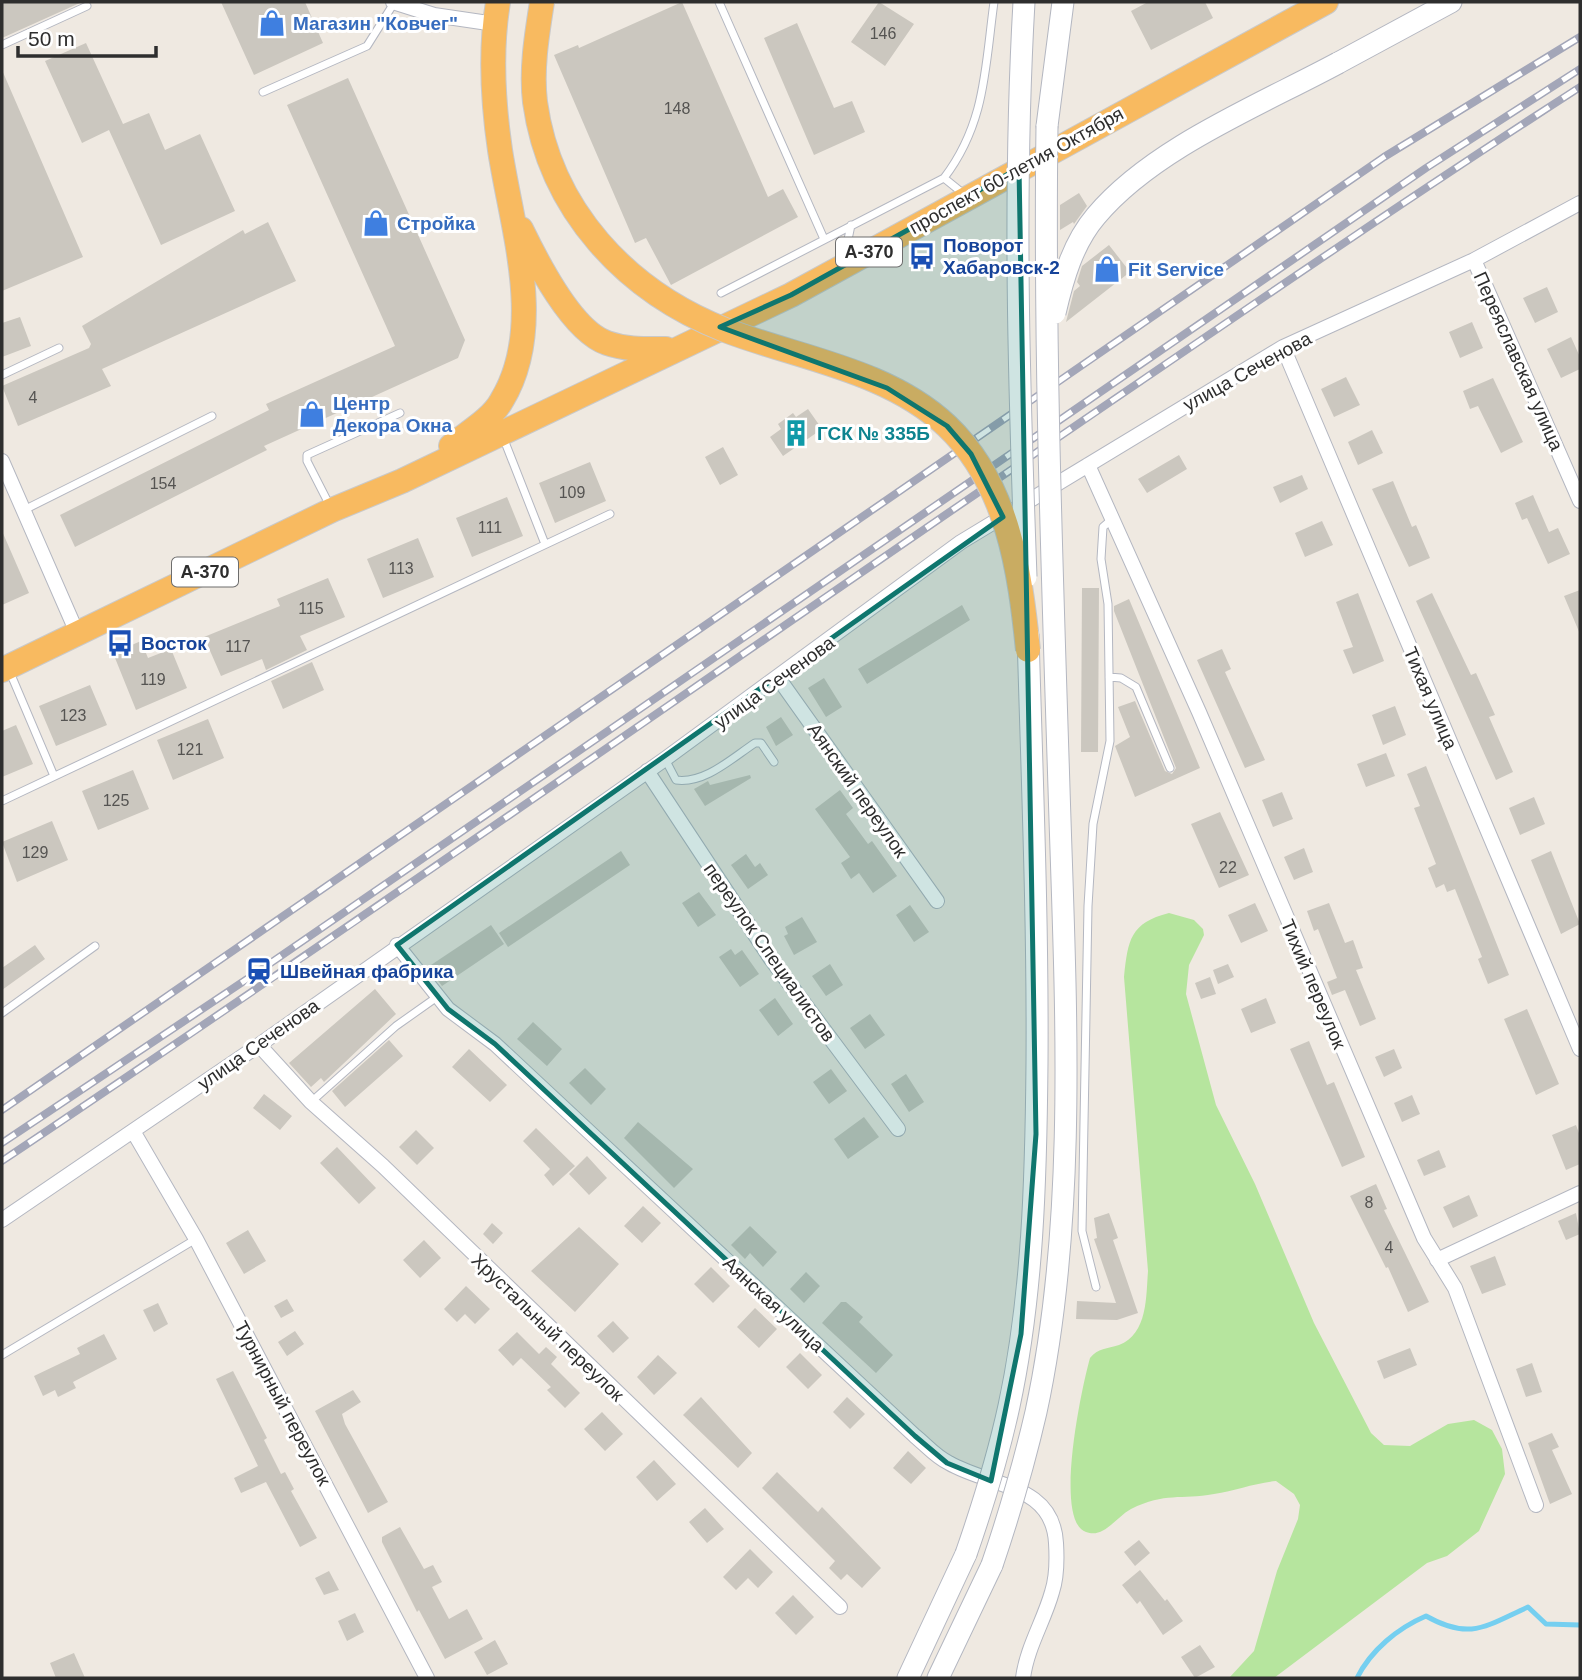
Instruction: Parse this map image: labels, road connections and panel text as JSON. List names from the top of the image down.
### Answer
{
  "streets": {
    "highway": ["проспект 60-летия Октября", "А-370"],
    "street": [
      "Переяславская улица",
      "улица Сеченова",
      "Тихая улица",
      "Аянский переулок",
      "переулок Специалистов",
      "Тихий переулок",
      "Аянская улица",
      "Хрустальный переулок",
      "Турнирный переулок"
    ]
  },
  "crossings": [
    ["проспект 60-летия Октября", "А-370"],
    ["Переяславская улица", "улица Сеченова"],
    ["улица Сеченова", "Тихая улица"],
    ["улица Сеченова", "Аянский переулок"],
    ["улица Сеченова", "переулок Специалистов"],
    ["улица Сеченова", "Тихий переулок"],
    ["улица Сеченова", "Аянская улица"],
    ["улица Сеченова", "Хрустальный переулок"],
    ["улица Сеченова", "Турнирный переулок"]
  ],
  "places": {
    "shop": [
      "Магазин \"Ковчег\"",
      "Стройка",
      "Fit Service",
      "Центр Декора Окна"
    ],
    "bus stop": ["Поворот Хабаровск-2", "Восток"],
    "building": ["ГСК № 335Б"],
    "station": ["Швейная фабрика"]
  },
  "house_numbers": [
    "146",
    "148",
    "4",
    "154",
    "109",
    "111",
    "113",
    "115",
    "117",
    "119",
    "123",
    "121",
    "125",
    "129",
    "22",
    "8",
    "4"
  ],
  "scale_bar": "50 m"
}
